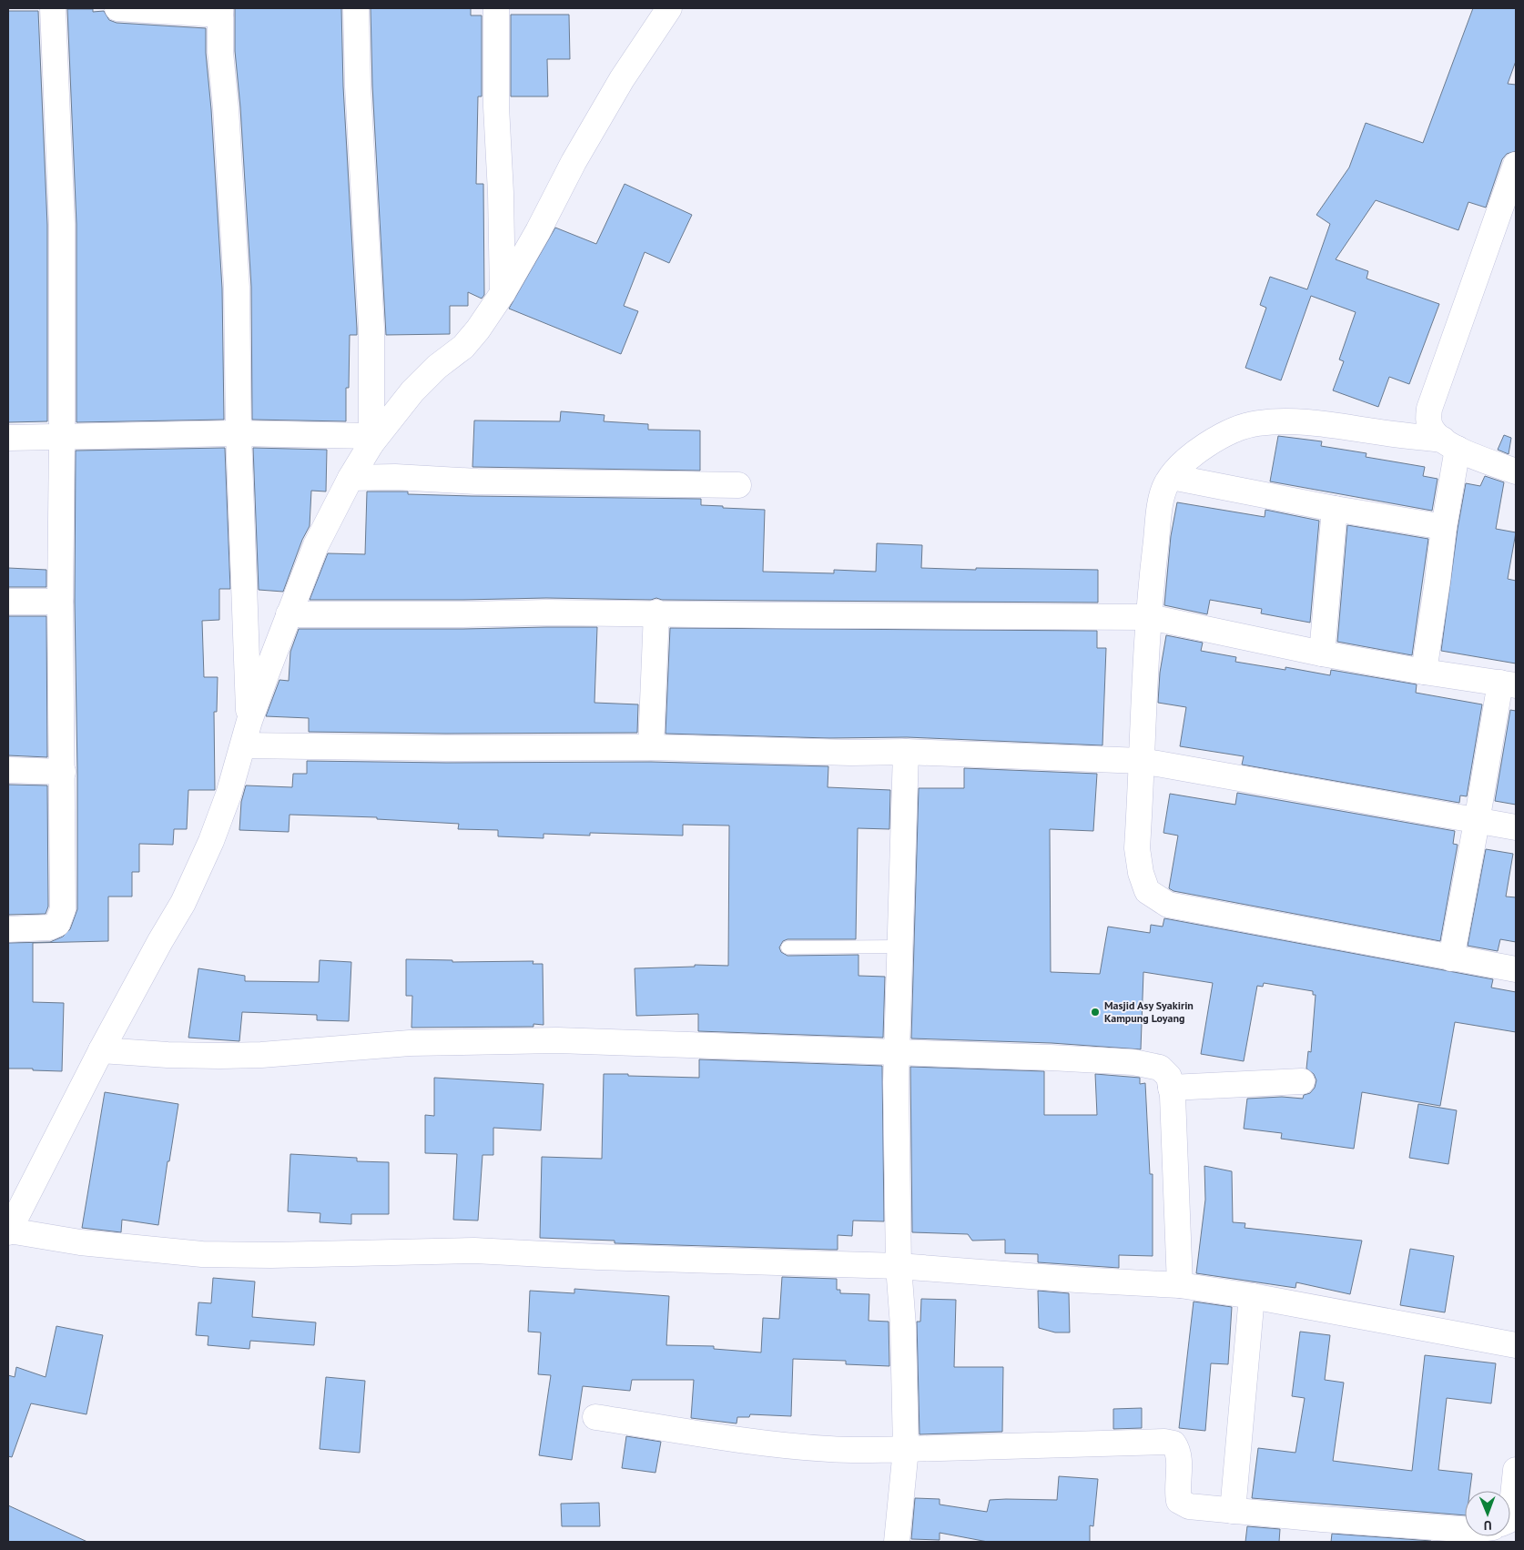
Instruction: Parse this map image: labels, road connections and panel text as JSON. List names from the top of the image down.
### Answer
{
  "places": ["Masjid Asy Syakirin Kampung Loyang"],
  "north": "bottom"
}
